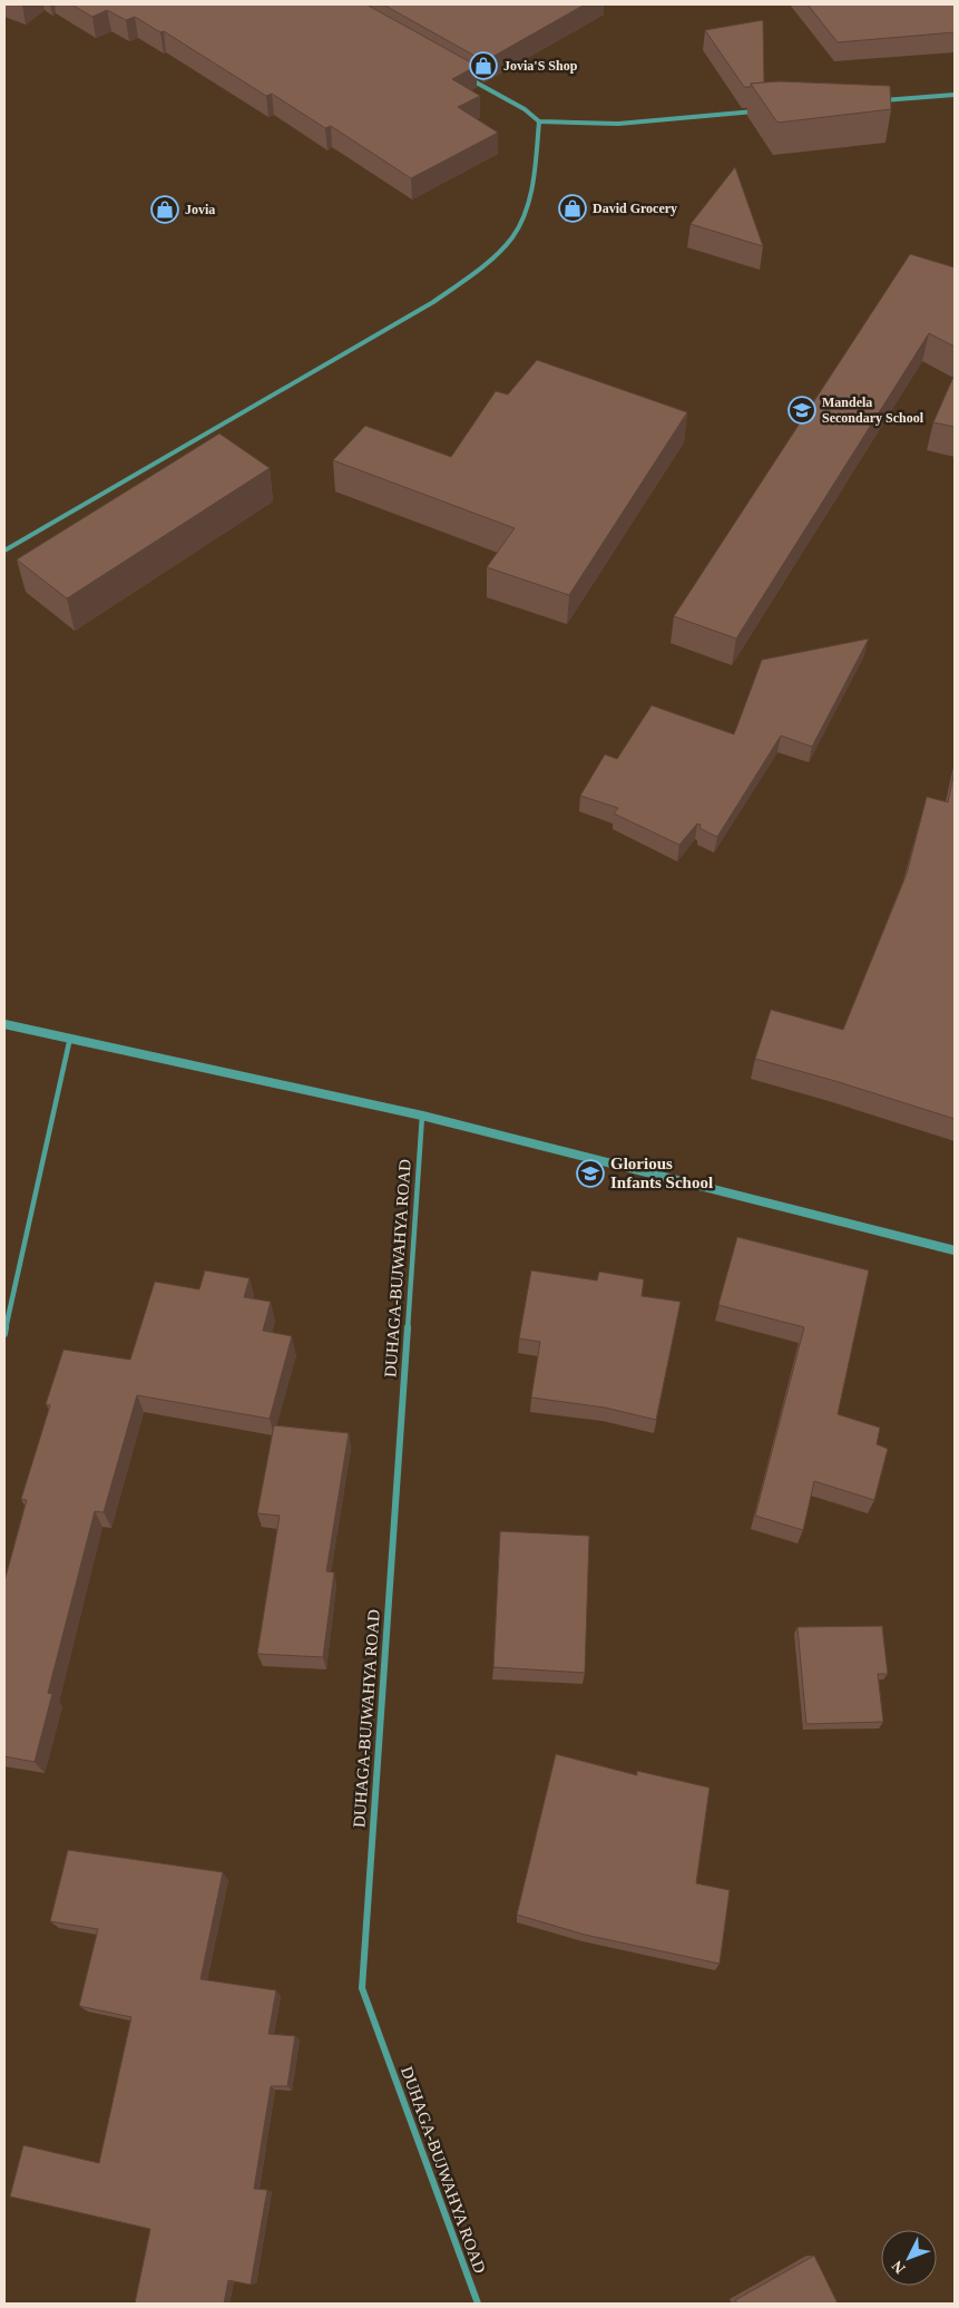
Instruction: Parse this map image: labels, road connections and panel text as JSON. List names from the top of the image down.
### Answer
{
  "streets": {
    "street": ["DUHAGA-BUJWAHYA ROAD"]
  },
  "places": {
    "shop": ["Jovia'S Shop", "David Grocery", "Jovia"],
    "school or university": ["Mandela Secondary School", "Glorious Infants School"]
  },
  "north": "bottom left"
}
